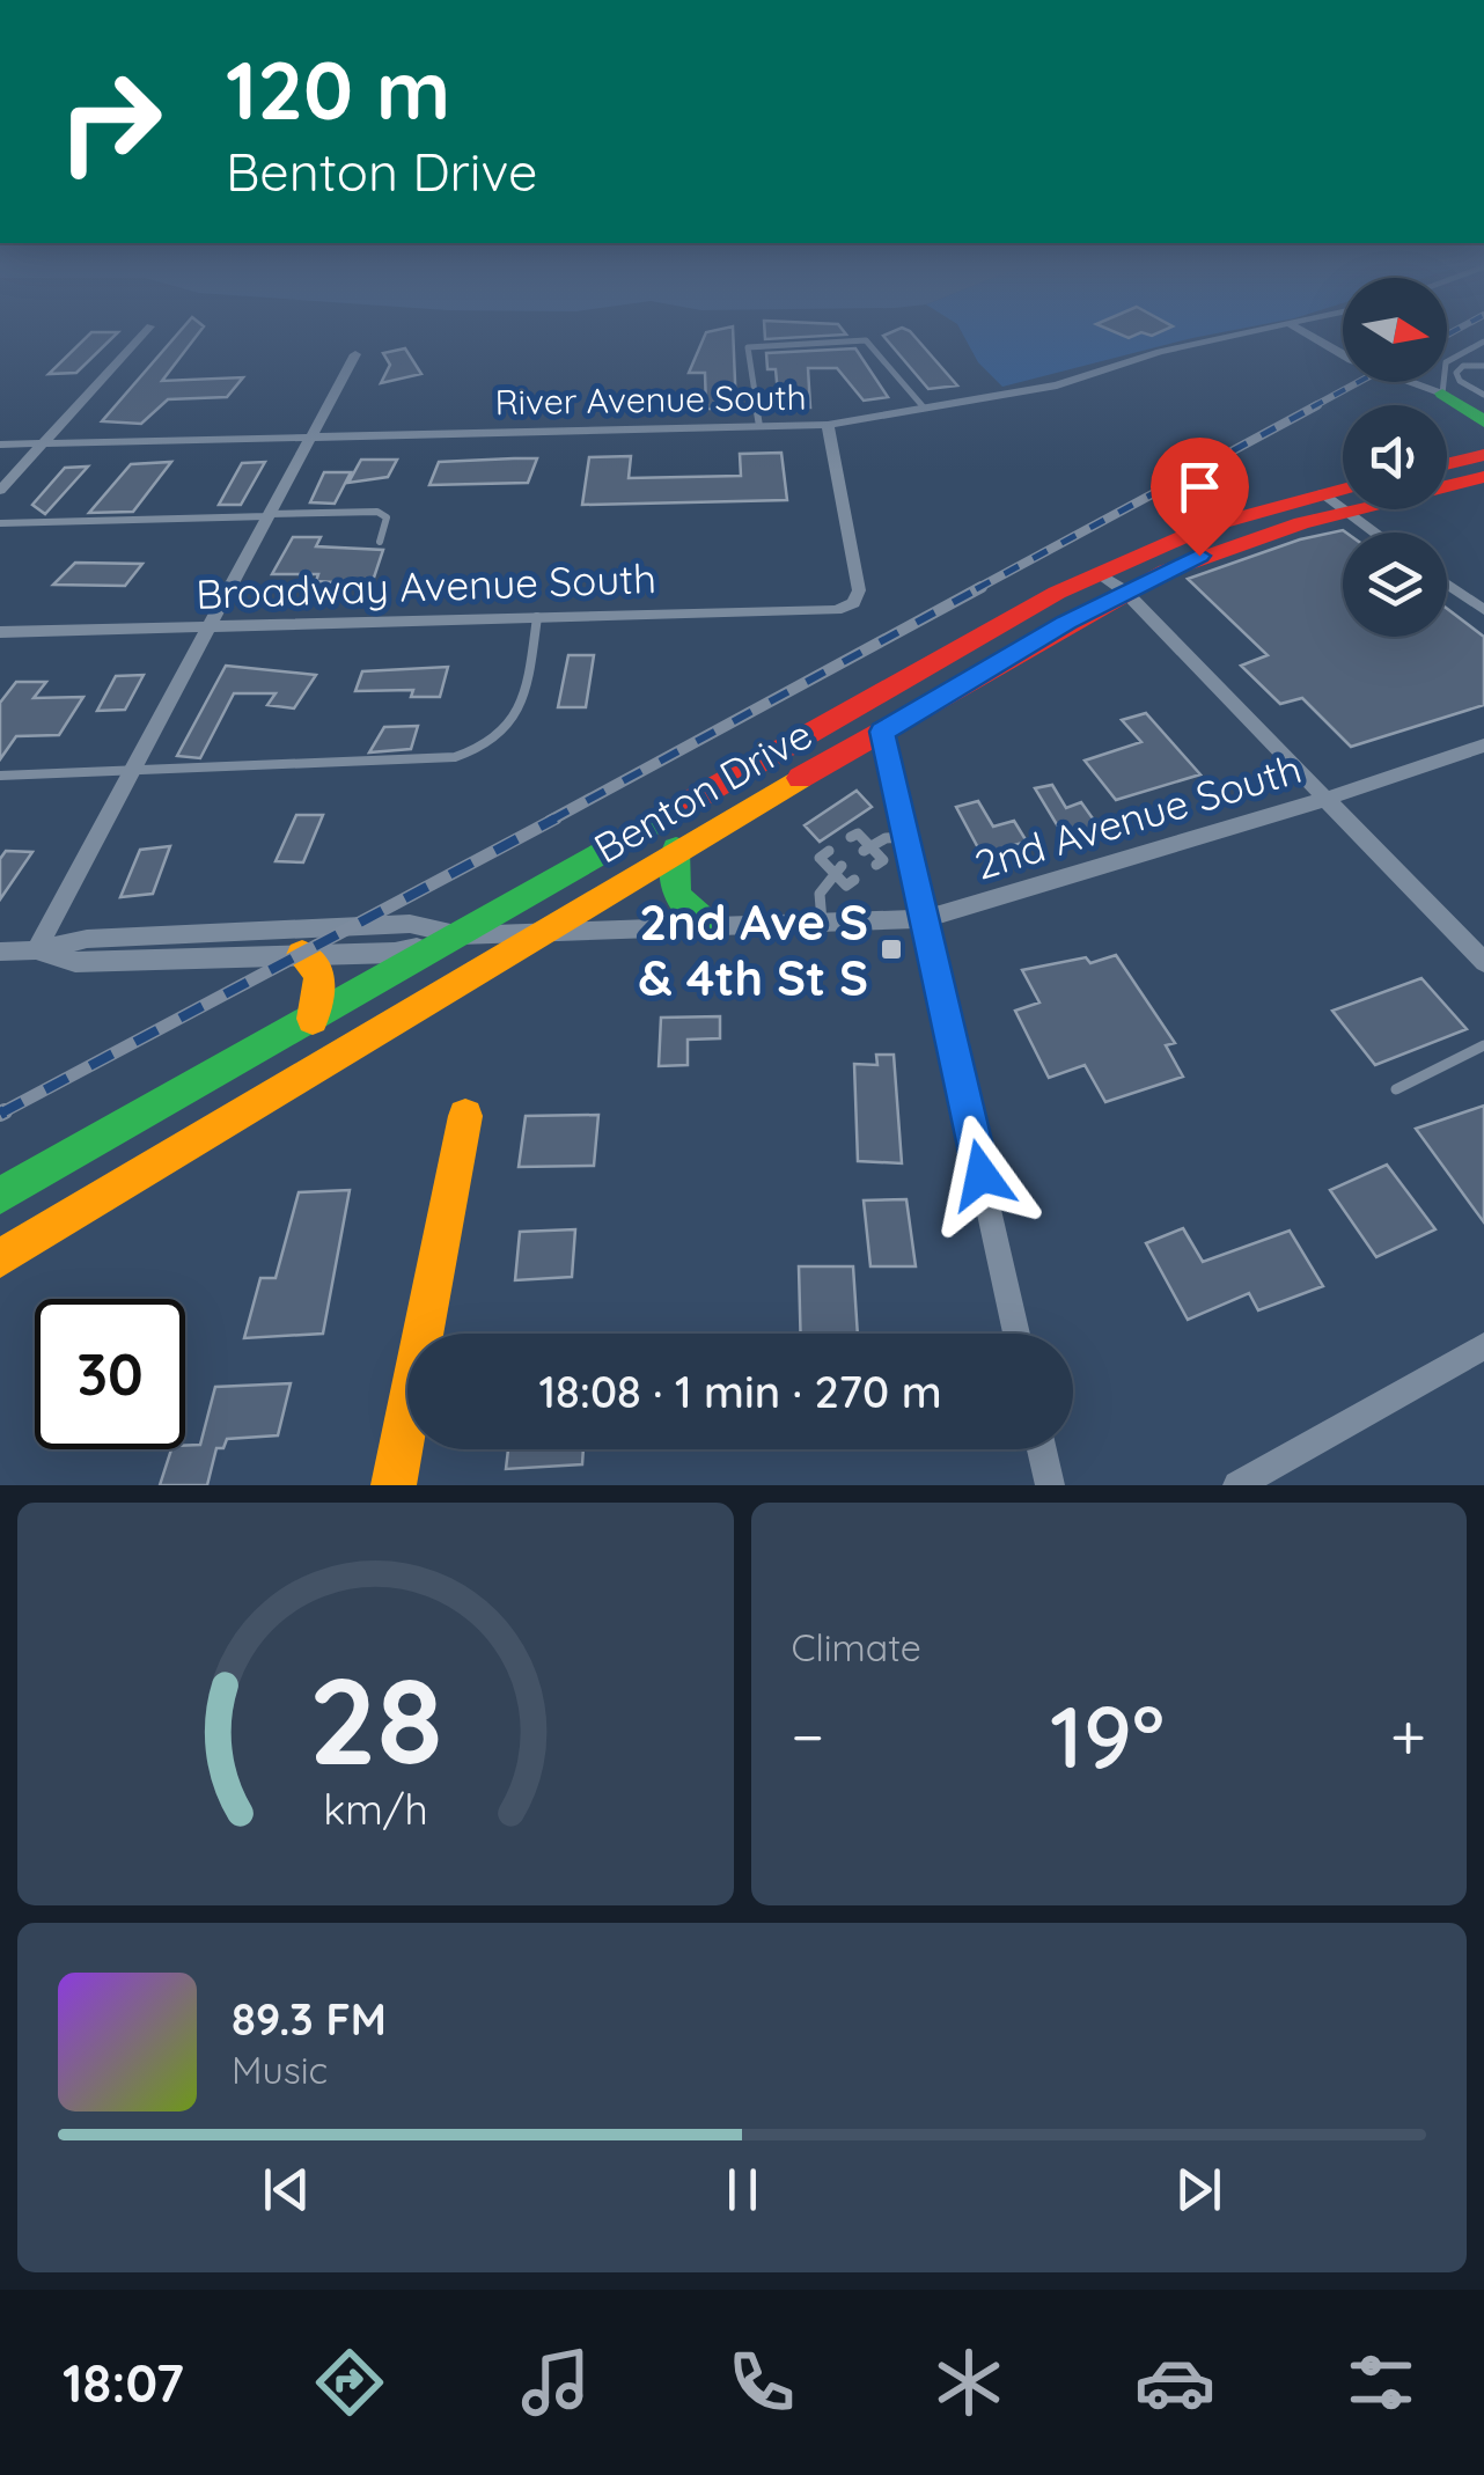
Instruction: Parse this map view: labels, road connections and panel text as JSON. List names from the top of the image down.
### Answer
{
  "streets": {
    "main road": ["Benton Drive"],
    "street": ["River Avenue South", "Broadway Avenue South", "2nd Avenue South"]
  },
  "crossings": [
    ["River Avenue South", "Broadway Avenue South"],
    ["Benton Drive", "2nd Avenue South"]
  ],
  "places": {
    "transit": ["2nd Ave S & 4th St S"]
  },
  "north": "right",
  "page": {
    "turn": ["120 m", "Benton Drive"],
    "limit": "30",
    "trip": "18:08 · 1 min · 270 m",
    "tile": "Climate",
    "heat": ["−", "19°", "+"],
    "song": ["89.3 FM", "Music"],
    "tabs": "18:07",
    "gauge": ["28", "km/h"]
  }
}
